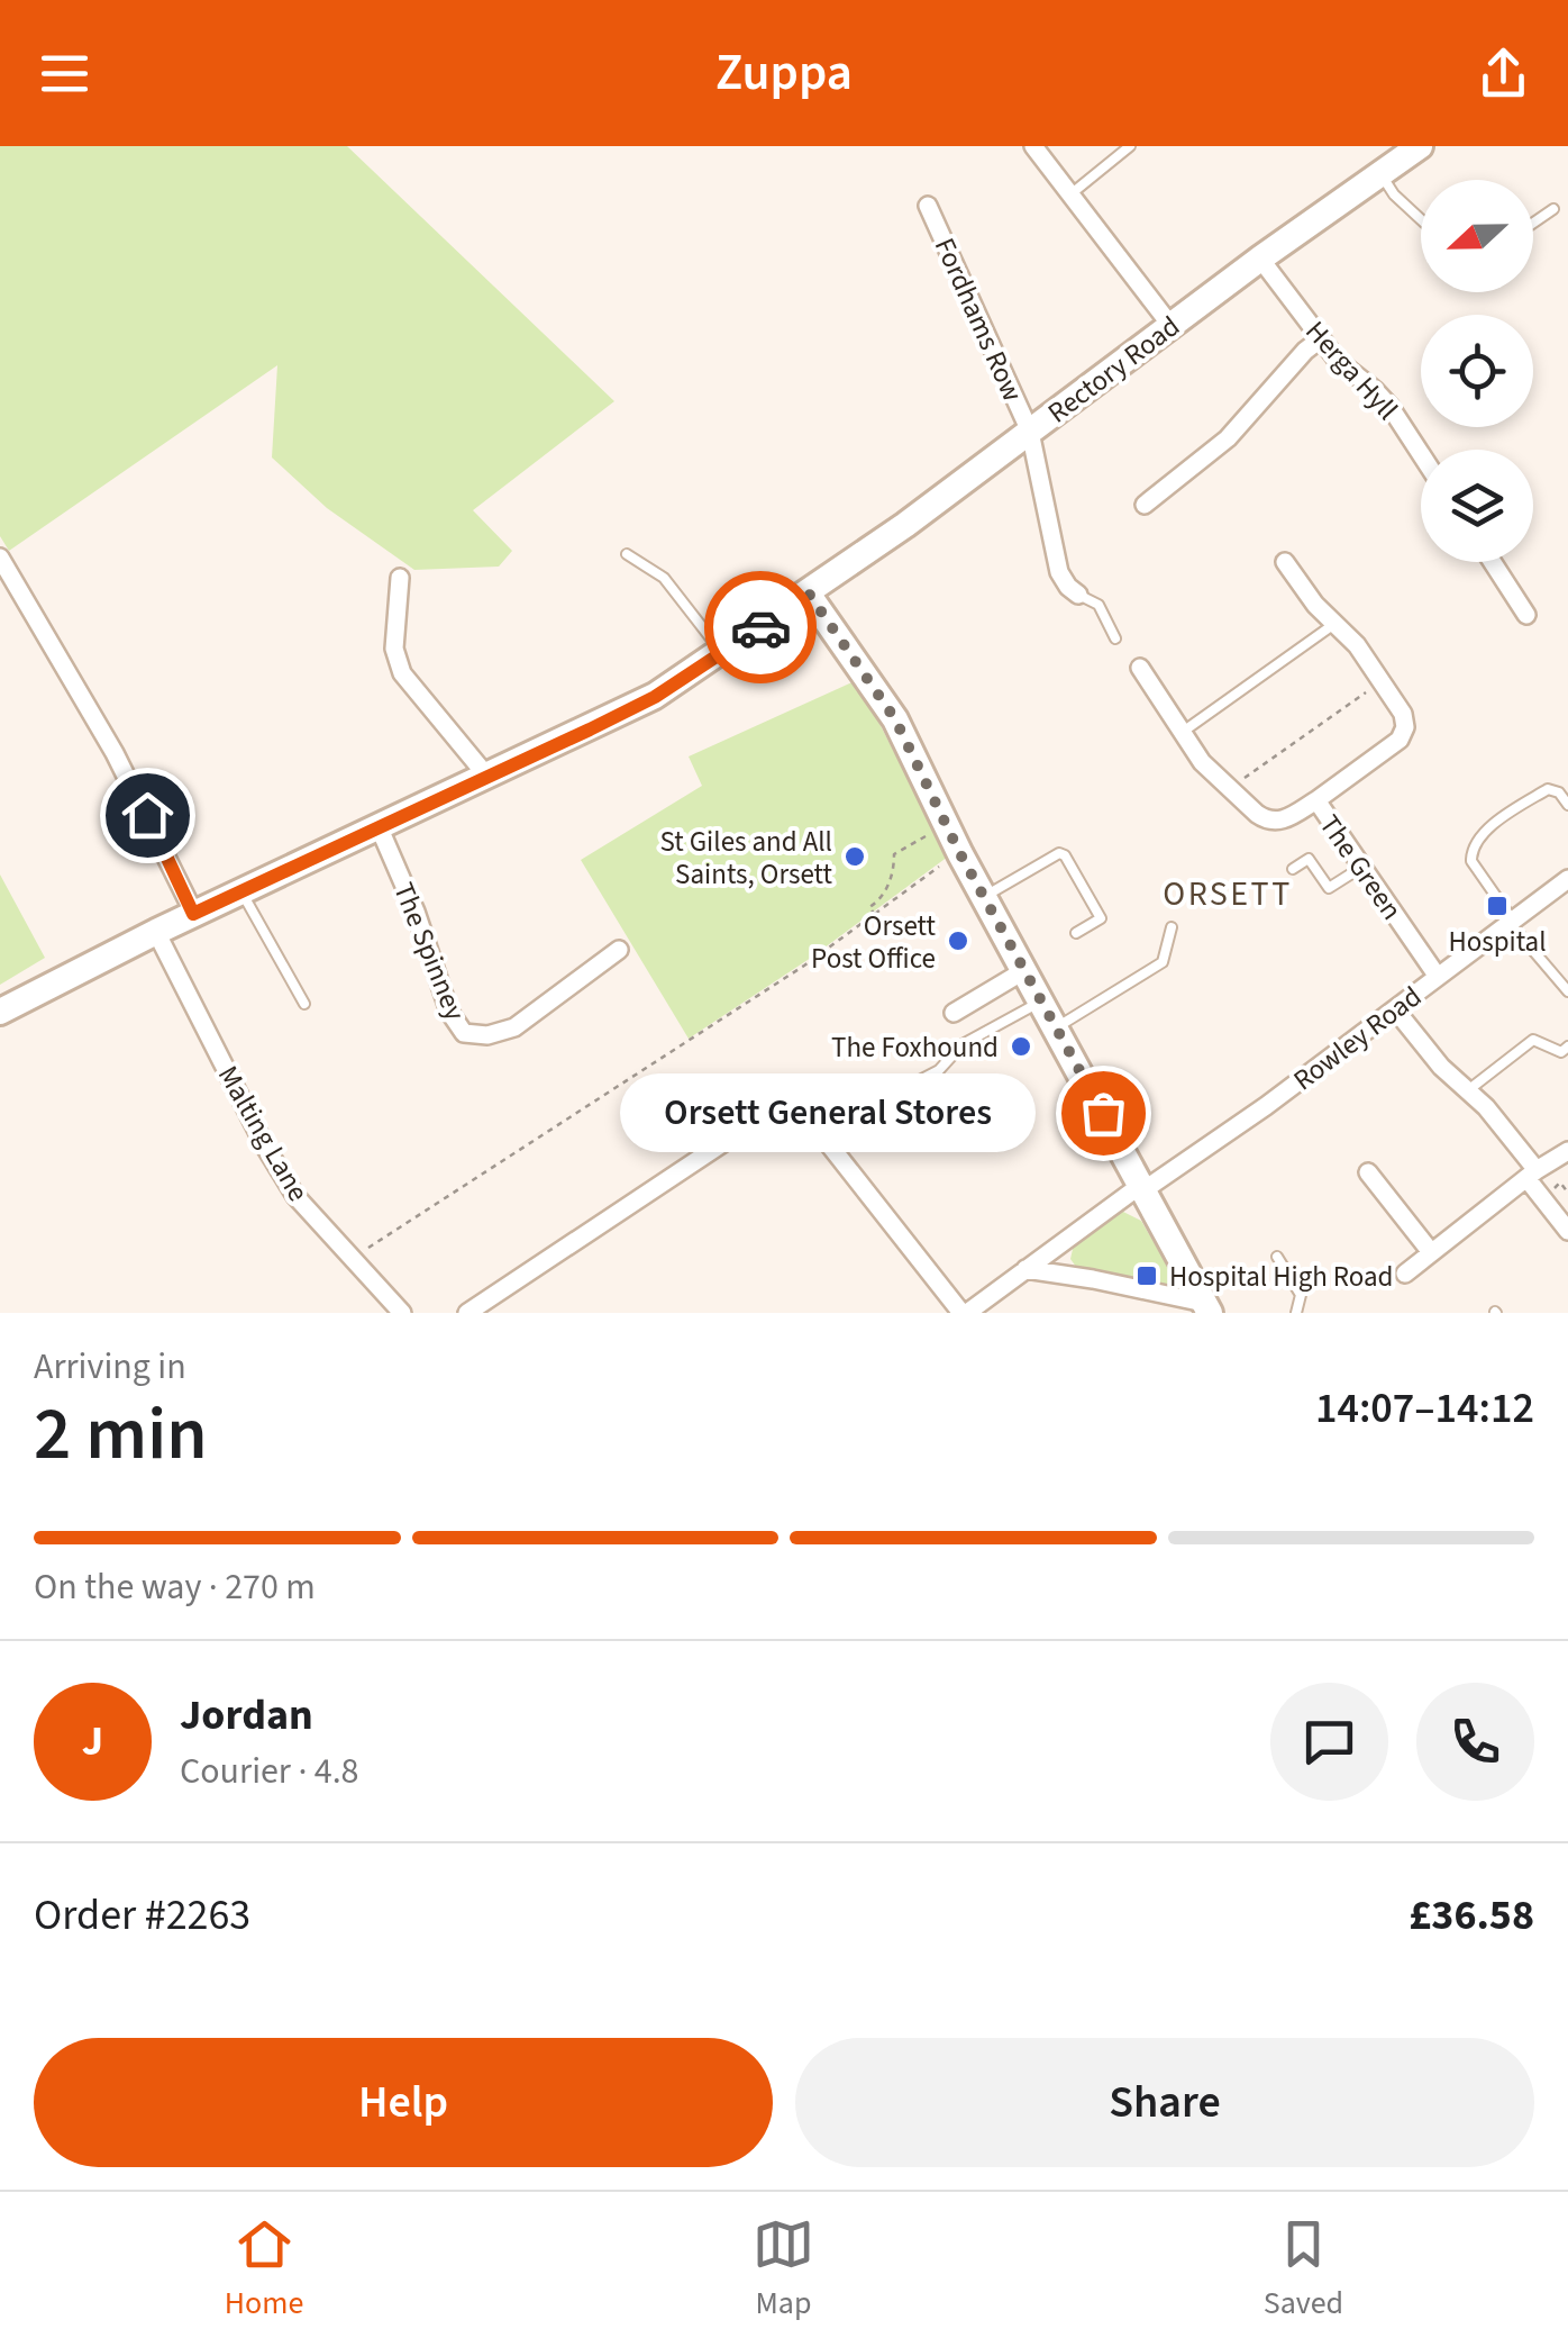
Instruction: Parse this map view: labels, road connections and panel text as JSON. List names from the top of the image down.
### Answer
{
  "streets": {
    "main road": ["Rectory Road"],
    "street": [
      "Fordhams Row",
      "Herga Hyll",
      "The Green",
      "The Spinney",
      "Rowley Road",
      "Malting Lane"
    ]
  },
  "crossings": [
    ["Fordhams Row", "Rectory Road"],
    ["Rectory Road", "Herga Hyll"],
    ["Rectory Road", "The Spinney"],
    ["Rectory Road", "Malting Lane"],
    ["The Green", "Rowley Road"]
  ],
  "districts": ["ORSETT"],
  "places": {
    "other": [
      "St Giles and All Saints, Orsett",
      "Orsett Post Office",
      "The Foxhound",
      "Orsett General Stores"
    ],
    "transit": ["Hospital", "Hospital High Road"]
  },
  "north": "left",
  "page": {
    "header": "Zuppa",
    "bubble": "Orsett General Stores",
    "heading": ["2 min", "Arriving in", "14:07–14:12"],
    "panel": [
      "Jordan",
      "Courier · 4.8",
      "Order #2263",
      "£36.58"
    ],
    "bar": "On the way · 270 m",
    "round": "J",
    "buttons": ["Help", "Share"],
    "tabs": ["Home", "Map", "Saved"]
  }
}
